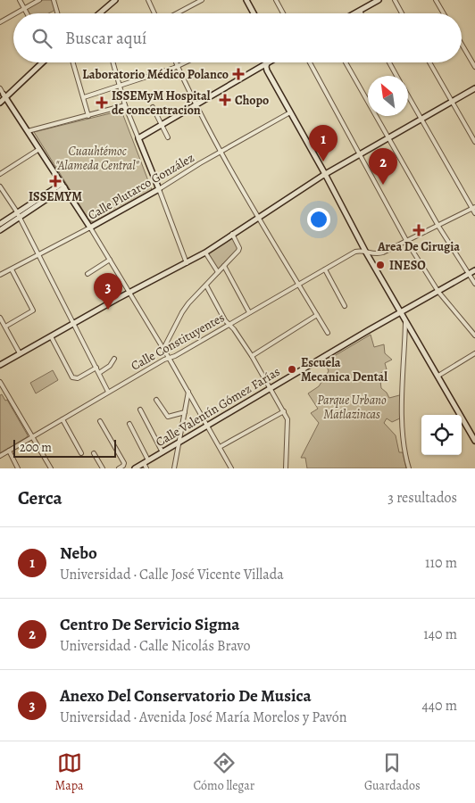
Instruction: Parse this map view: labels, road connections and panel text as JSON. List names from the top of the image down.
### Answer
{
  "streets": {
    "main road": ["Calle Plutarco González", "Calle Valentín Gómez Farías"],
    "street": ["Calle Constituyentes"]
  },
  "parks": ["Cuauhtémoc \"Alameda Central\"", "Parque Urbano Matlazincas"],
  "places": {
    "health": [
      "Laboratorio Médico Polanco",
      "Chopo",
      "ISSEMyM Hospital de concentracion",
      "ISSEMYM",
      "Area De Cirugia"
    ],
    "other": ["INESO", "Escuela Mecanica Dental"]
  },
  "scale_bar": "200 m",
  "north": "top left",
  "page": {
    "search": "Buscar aquí",
    "pins": ["1", "2", "3"],
    "scale": "200 m",
    "heading": ["Cerca", "3 resultados"],
    "list": [
      {
        "mark": "1",
        "name": "Nebo",
        "note": "Universidad · Calle José Vicente Villada",
        "value": "110 m"
      },
      {
        "mark": "2",
        "name": "Centro De Servicio Sigma",
        "note": "Universidad · Calle Nicolás Bravo",
        "value": "140 m"
      },
      {
        "mark": "3",
        "name": "Anexo Del Conservatorio De Musica",
        "note": "Universidad · Avenida José María Morelos y Pavón",
        "value": "440 m"
      }
    ],
    "nav": ["Mapa", "Cómo llegar", "Guardados"]
  }
}
